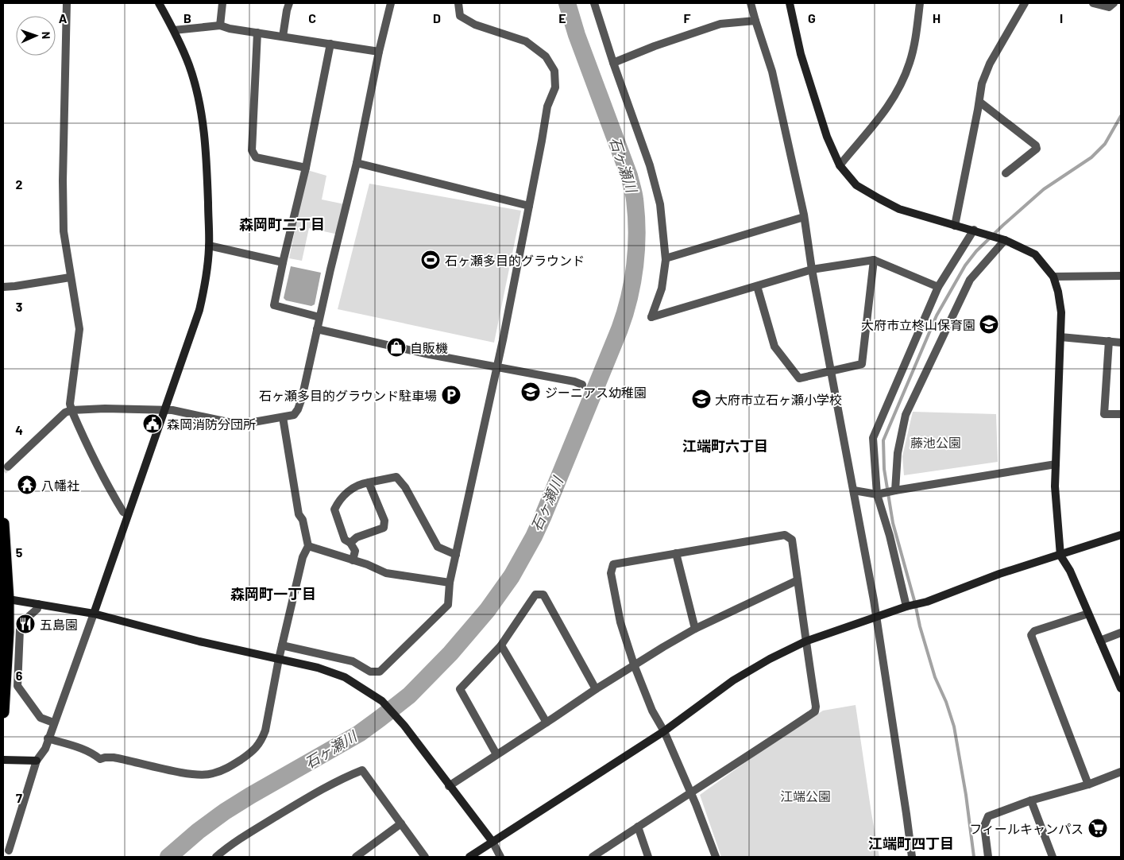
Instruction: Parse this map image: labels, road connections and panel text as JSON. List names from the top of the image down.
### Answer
{
  "districts": [
    "森岡町二丁目",
    "江端町六丁目",
    "森岡町一丁目",
    "江端町四丁目"
  ],
  "water": ["石ヶ瀬川"],
  "parks": ["藤池公園", "江端公園"],
  "places": {
    "sports": ["石ヶ瀬多目的グラウンド"],
    "school or university": ["大府市立柊山保育園", "ジーニアス幼稚園", "大府市立石ヶ瀬小学校"],
    "shop": ["自販機"],
    "parking": ["石ヶ瀬多目的グラウンド駐車場"],
    "public building": ["森岡消防分団所"],
    "temple": ["八幡社"],
    "restaurant": ["五島園"],
    "supermarket": ["フィールキャンパス"]
  },
  "north": "right",
  "grid": {
    "columns": [
      "A",
      "B",
      "C",
      "D",
      "E",
      "F",
      "G",
      "H",
      "I"
    ],
    "rows": [
      "2",
      "3",
      "4",
      "5",
      "6",
      "7"
    ]
  }
}
